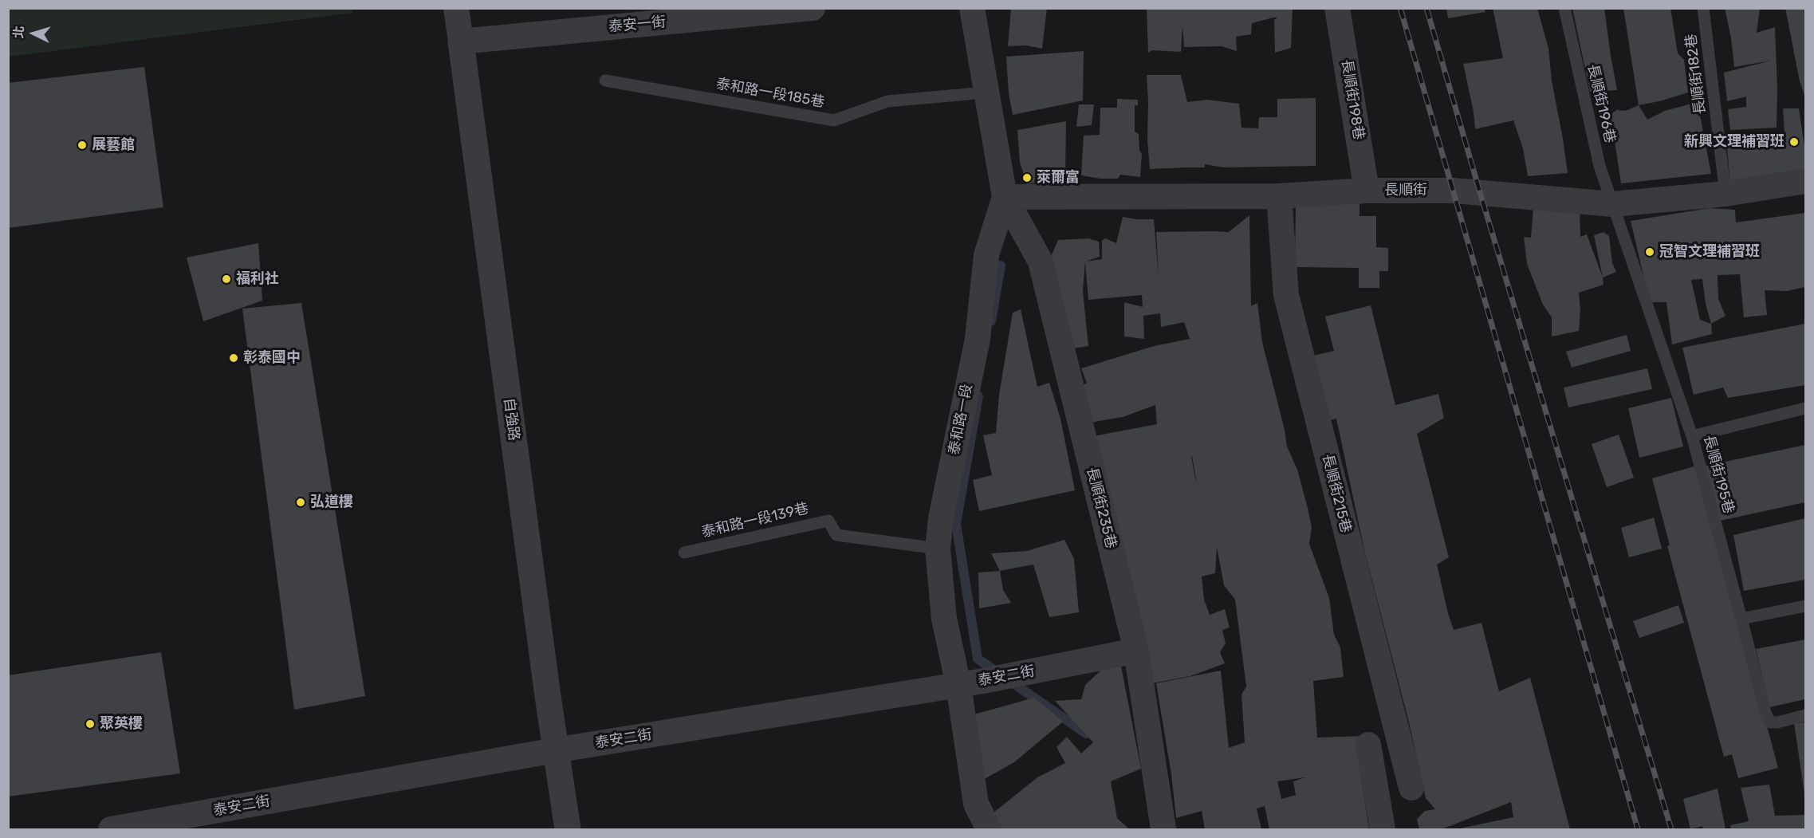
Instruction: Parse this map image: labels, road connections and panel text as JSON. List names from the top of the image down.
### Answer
{
  "streets": {
    "street": [
      "泰安一街",
      "長順街198巷",
      "長順街",
      "自強路",
      "泰和路一段",
      "長順街215巷",
      "長順街235巷",
      "泰安二街"
    ],
    "lane": [
      "長順街182巷",
      "泰和路一段185巷",
      "長順街196巷",
      "長順街195巷",
      "泰和路一段139巷"
    ]
  },
  "crossings": [
    ["泰安一街", "自強路"],
    ["長順街182巷", "長順街"],
    ["泰和路一段185巷", "泰和路一段"],
    ["長順街198巷", "長順街"],
    ["長順街196巷", "長順街"],
    ["長順街196巷", "長順街195巷"],
    ["長順街", "泰和路一段"],
    ["長順街", "長順街195巷"],
    ["長順街", "長順街215巷"],
    ["長順街", "長順街235巷"],
    ["自強路", "泰安二街"],
    ["泰和路一段", "長順街235巷"],
    ["泰和路一段", "泰和路一段139巷"],
    ["泰和路一段", "泰安二街"],
    ["長順街235巷", "泰安二街"]
  ],
  "places": [
    "新興文理補習班",
    "展藝館",
    "萊爾富",
    "冠智文理補習班",
    "福利社",
    "彰泰國中",
    "弘道樓",
    "聚英樓"
  ],
  "north": "left"
}
